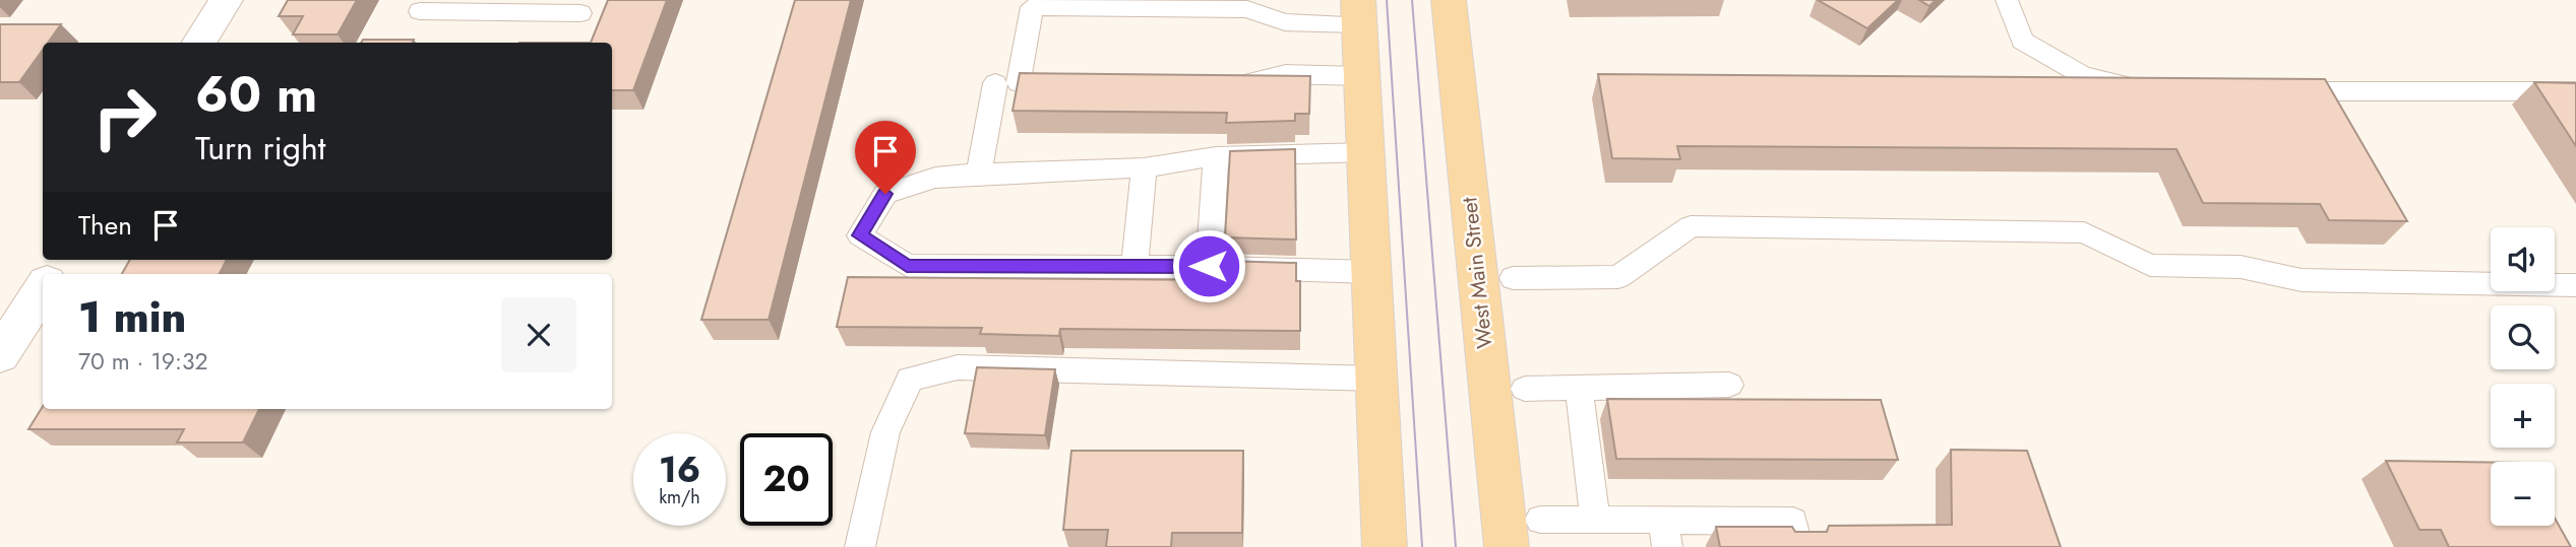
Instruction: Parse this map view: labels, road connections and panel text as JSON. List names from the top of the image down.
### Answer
{
  "streets": {
    "main road": ["West Main Street"]
  },
  "page": {
    "turn": ["60 m", "Turn right"],
    "then": "Then",
    "map_buttons": ["+", "−"],
    "heading": ["1 min", "70 m · 19:32"],
    "speed": "16 km/h",
    "limit": "20"
  }
}
